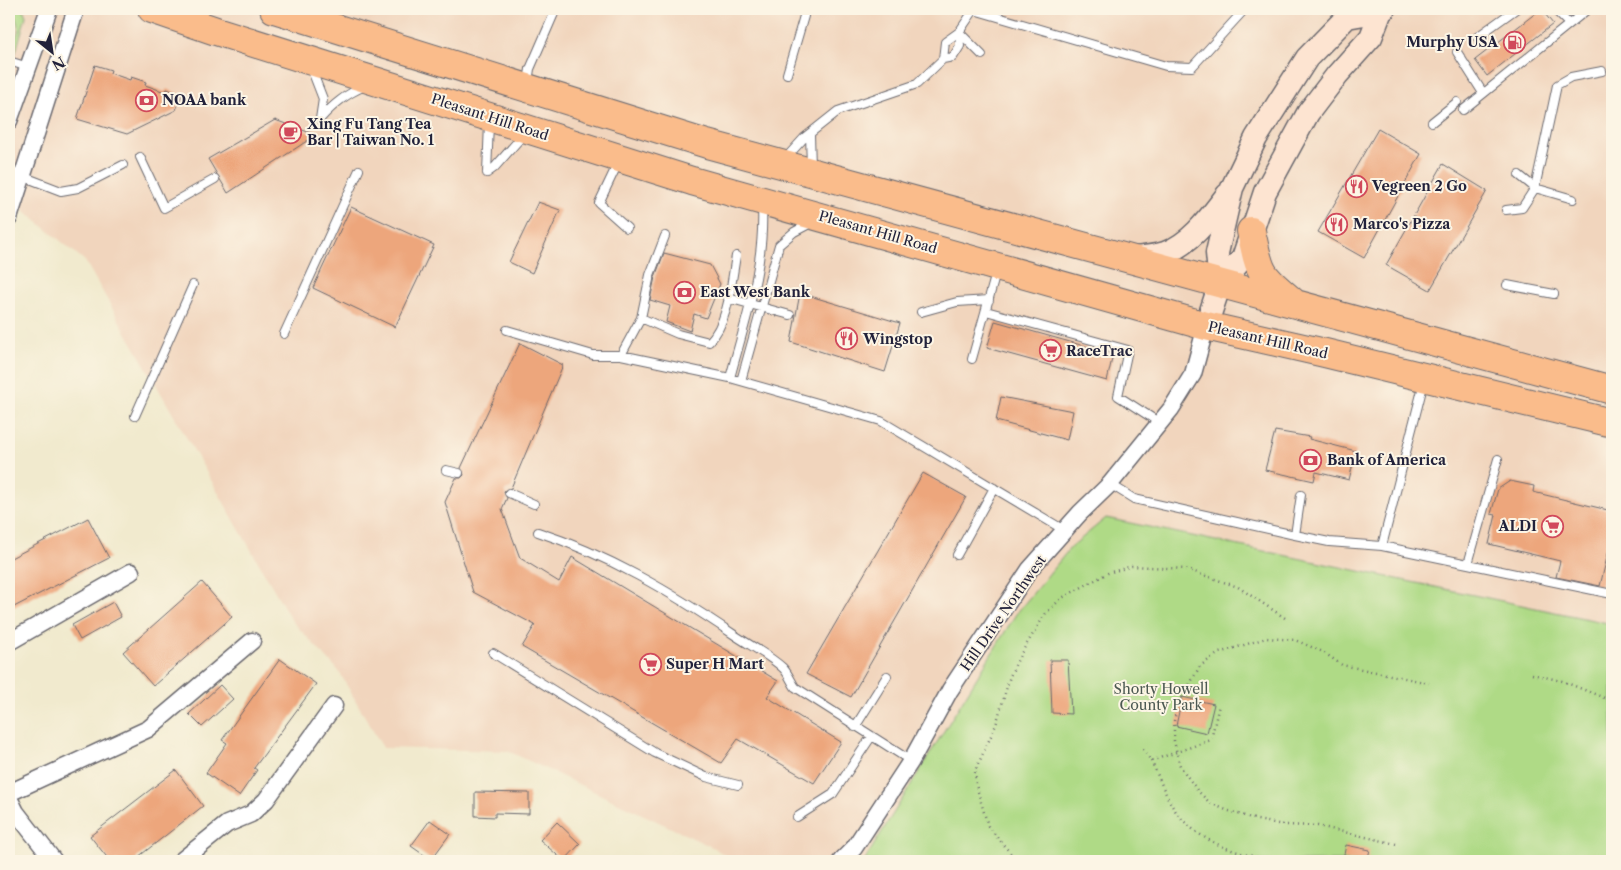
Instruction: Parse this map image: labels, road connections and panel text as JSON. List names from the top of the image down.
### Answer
{
  "streets": {
    "highway": ["Pleasant Hill Road"],
    "street": ["Hill Drive Northwest"]
  },
  "crossings": [
    ["Pleasant Hill Road", "Hill Drive Northwest"]
  ],
  "parks": ["Shorty Howell County Park"],
  "places": {
    "fuel station": ["Murphy USA"],
    "bank": ["NOAA bank", "East West Bank", "Bank of America"],
    "cafe": ["Xing Fu Tang Tea Bar | Taiwan No. 1"],
    "restaurant": ["Vegreen 2 Go", "Marco's Pizza", "Wingstop"],
    "supermarket": ["RaceTrac", "ALDI", "Super H Mart"]
  },
  "north": "bottom right"
}
